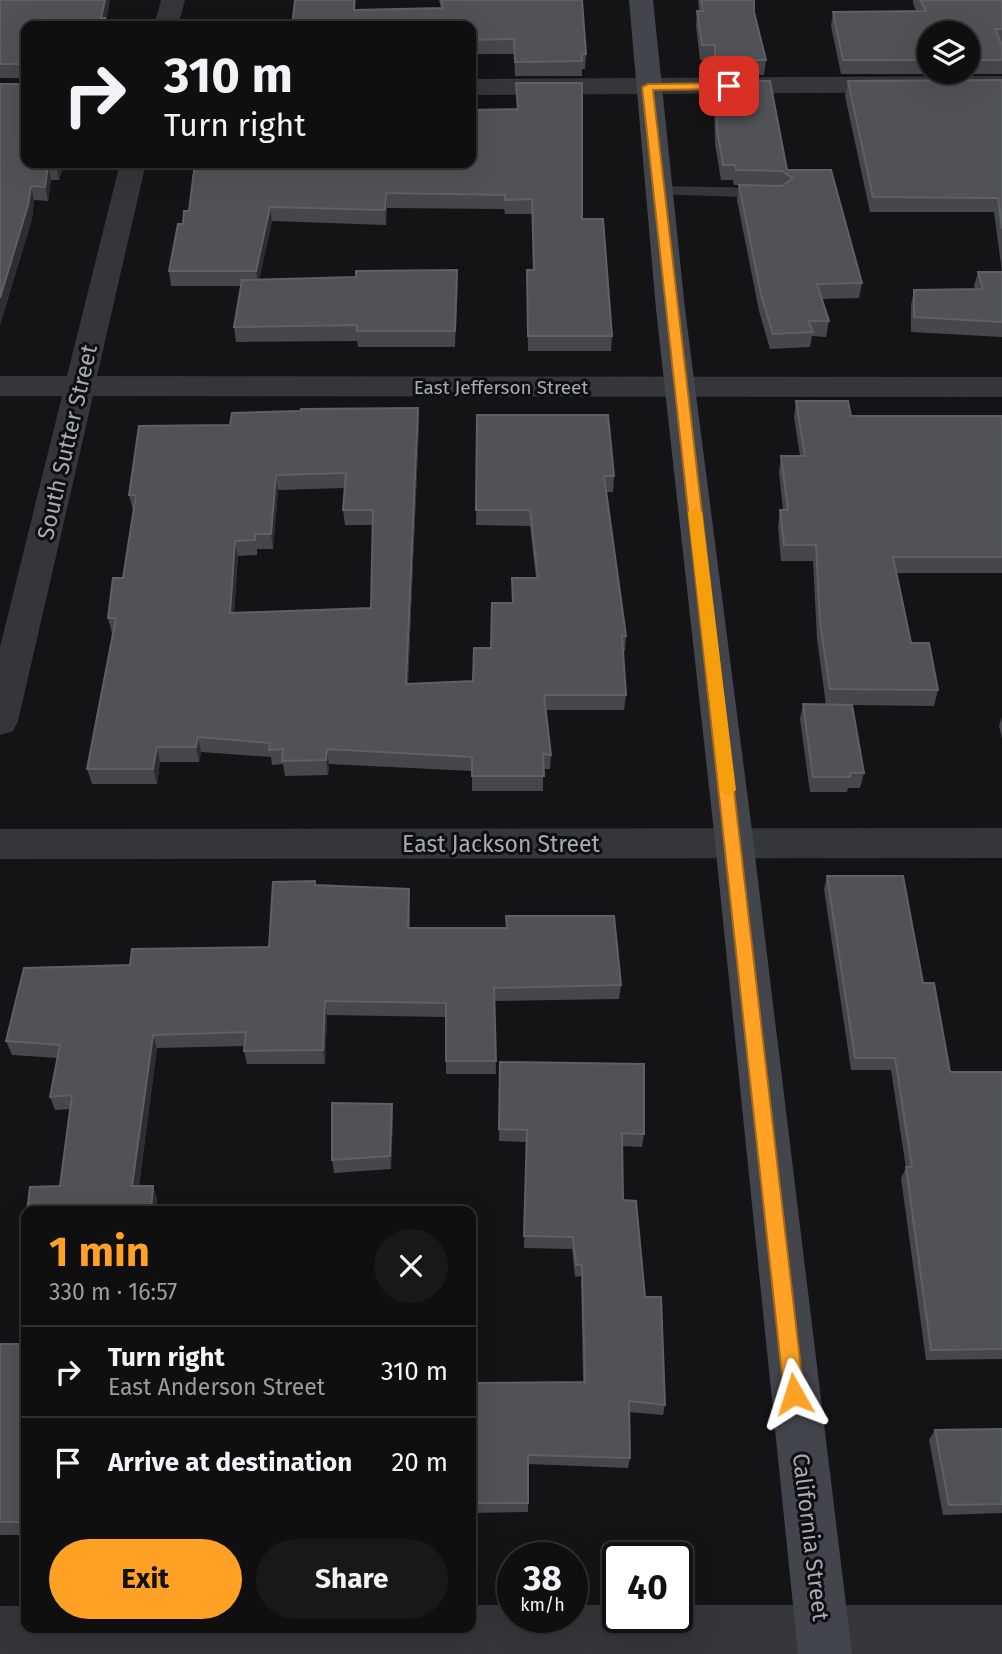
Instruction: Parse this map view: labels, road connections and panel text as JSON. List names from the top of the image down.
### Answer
{
  "streets": {
    "street": [
      "East Jefferson Street",
      "South Sutter Street",
      "East Jackson Street",
      "California Street"
    ]
  },
  "crossings": [
    ["East Jefferson Street", "South Sutter Street"],
    ["East Jefferson Street", "California Street"],
    ["East Jackson Street", "California Street"]
  ],
  "page": {
    "turn": ["310 m", "Turn right"],
    "heading": ["1 min", "330 m · 16:57"],
    "list": [
      {
        "name": "Turn right",
        "note": "East Anderson Street",
        "value": "310 m"
      },
      {
        "name": "Arrive at destination",
        "value": "20 m"
      }
    ],
    "buttons": ["Exit", "Share"],
    "speed": "38 km/h",
    "limit": "40"
  }
}
